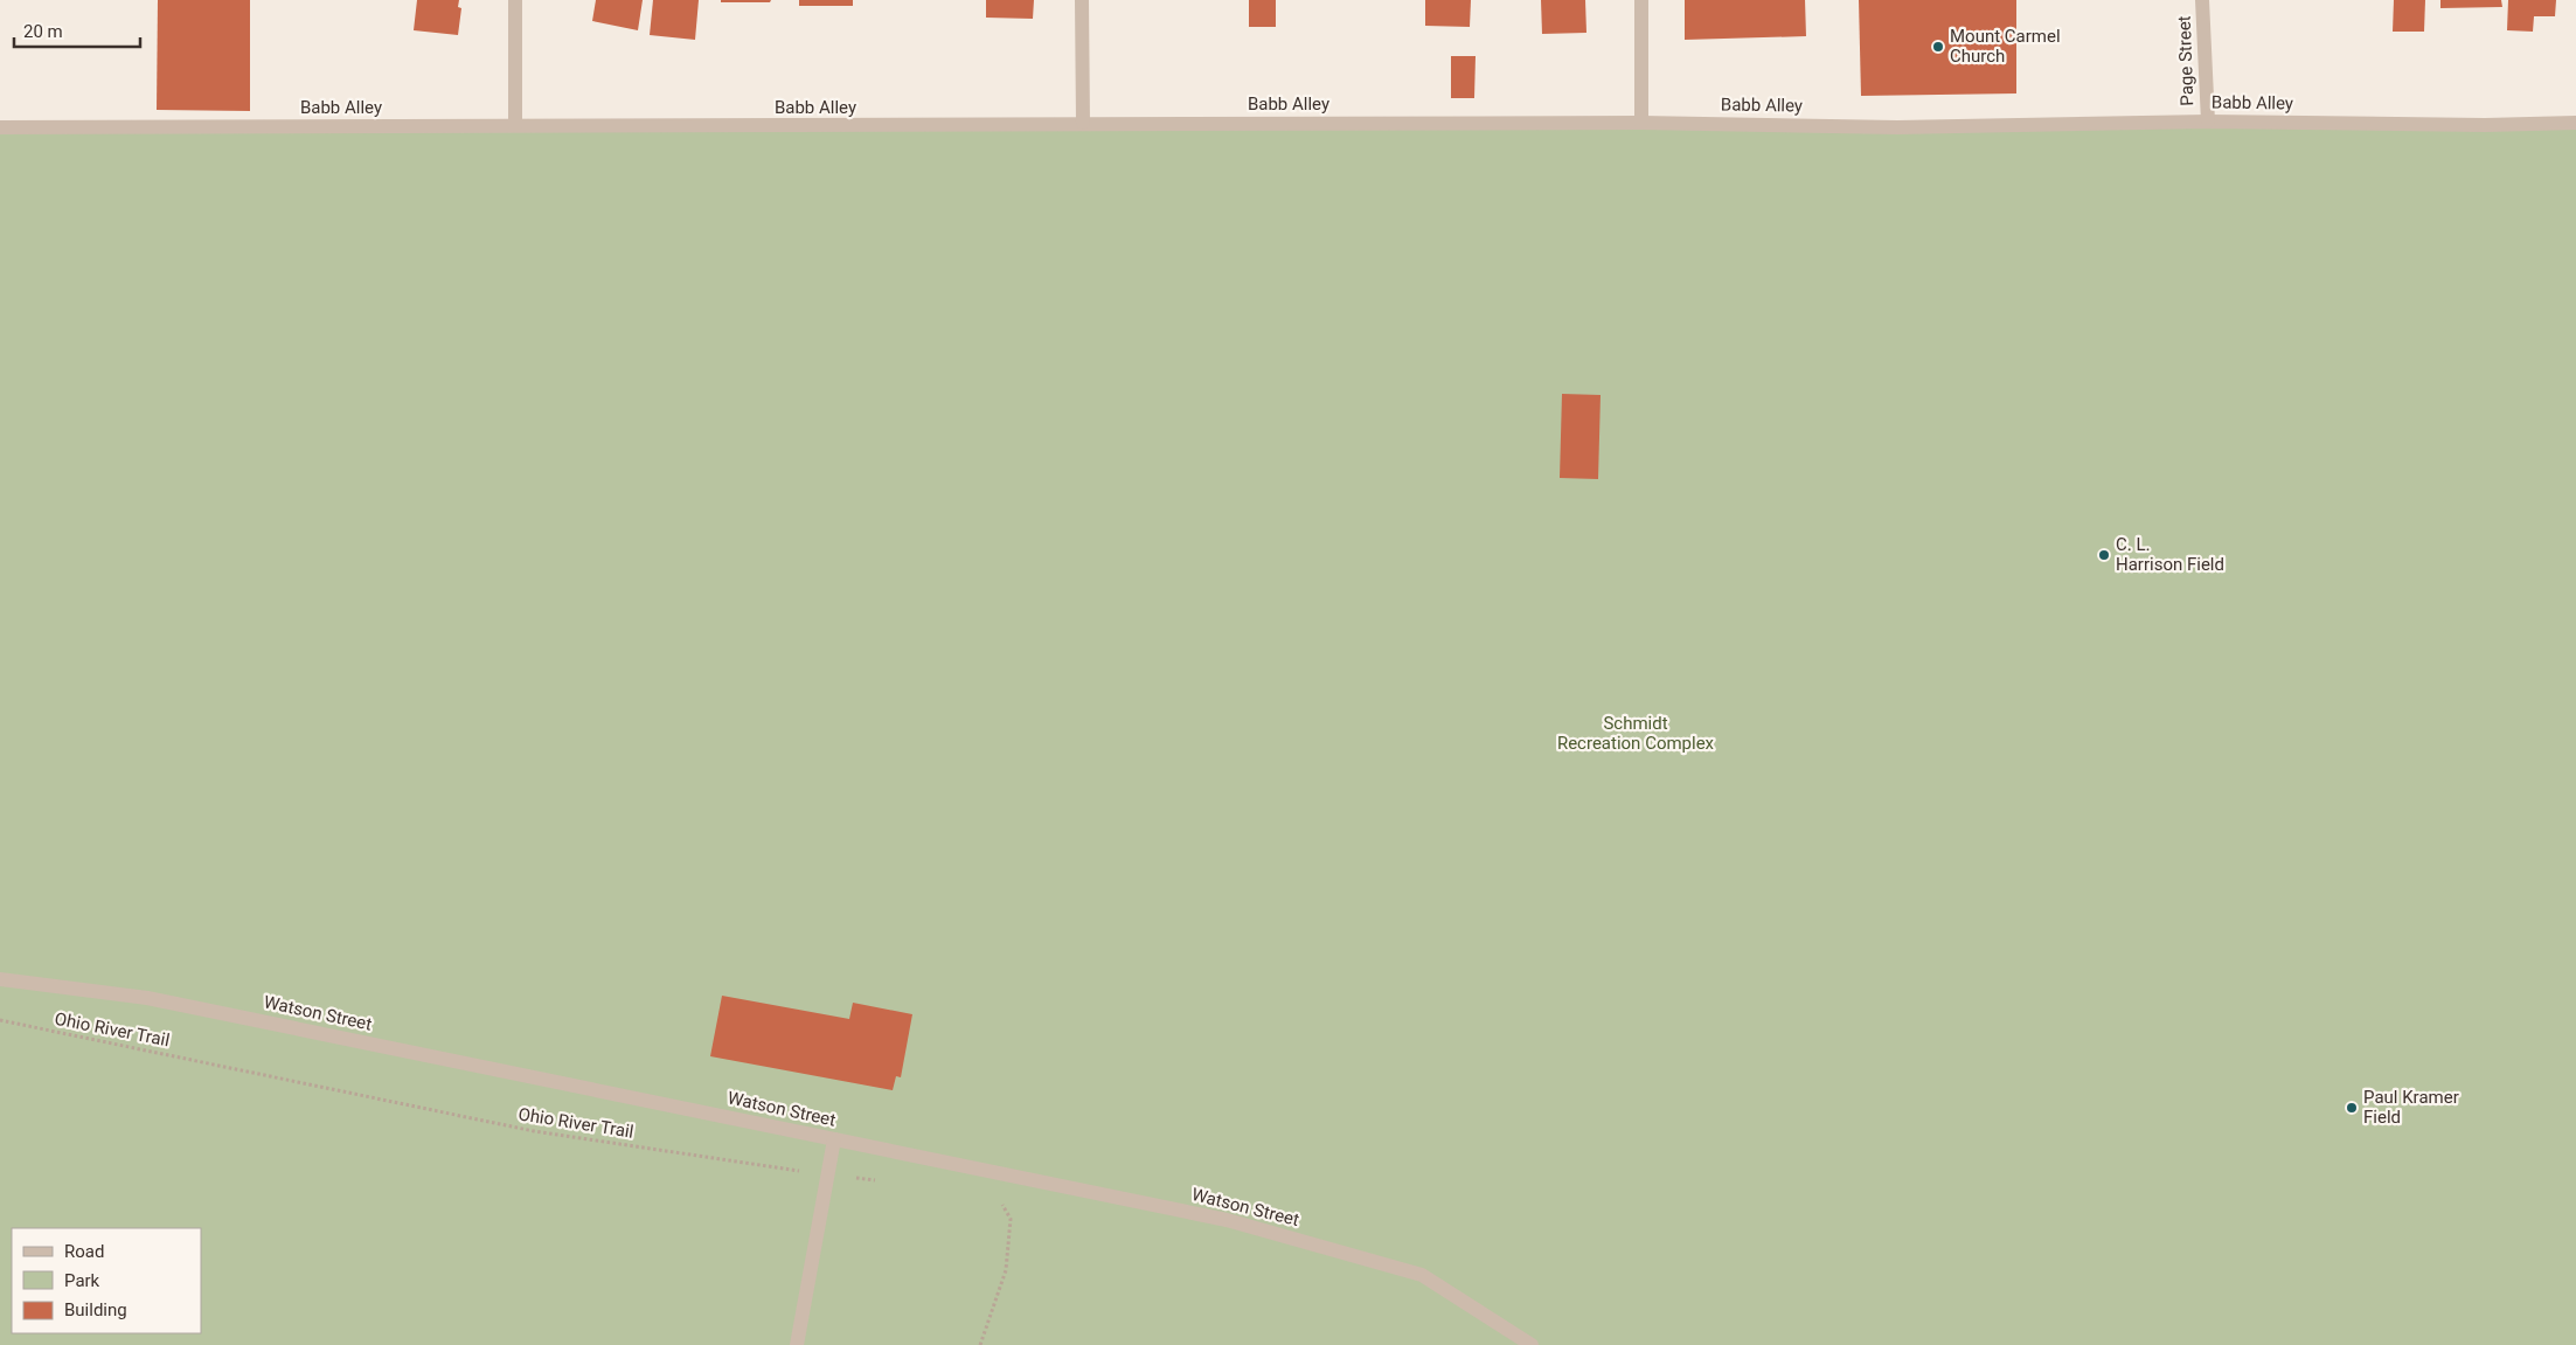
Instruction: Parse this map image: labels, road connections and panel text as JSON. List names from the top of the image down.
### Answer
{
  "streets": {
    "street": ["Page Street", "Babb Alley", "Watson Street"],
    "path": ["Ohio River Trail"]
  },
  "crossings": [
    ["Page Street", "Babb Alley"]
  ],
  "parks": ["Schmidt Recreation Complex"],
  "places": ["Mount Carmel Church", "C. L. Harrison Field", "Paul Kramer Field"],
  "legend": ["Road", "Park", "Building"],
  "scale_bar": "20 m"
}
